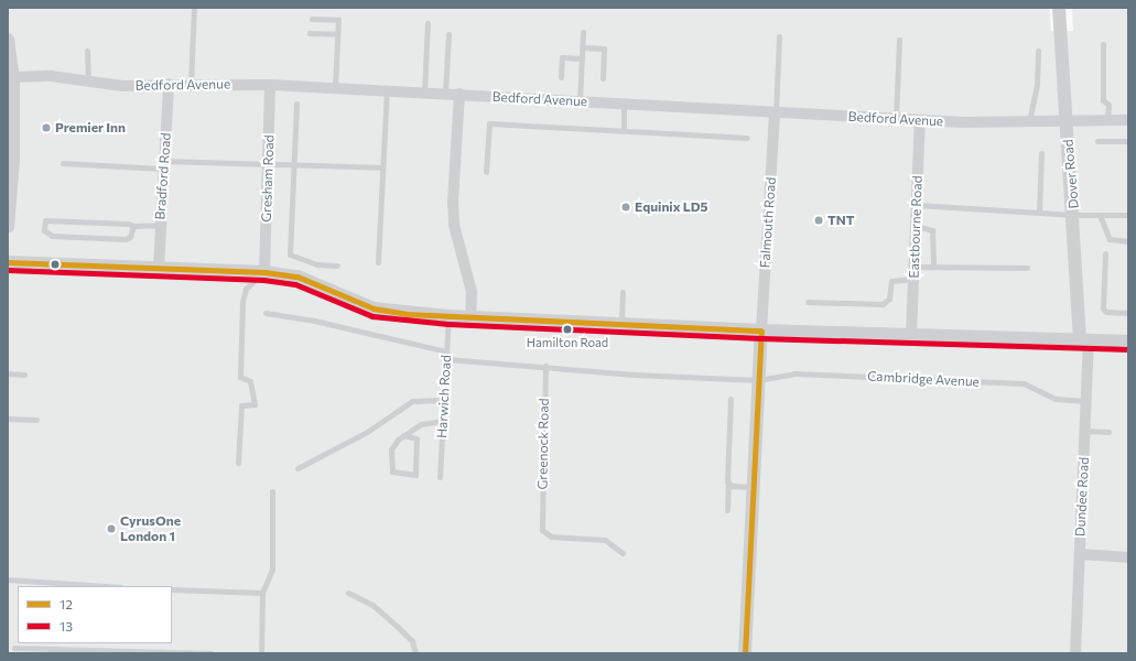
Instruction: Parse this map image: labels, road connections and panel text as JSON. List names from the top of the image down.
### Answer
{
  "streets": {
    "street": [
      "Bedford Avenue",
      "Dover Road",
      "Bradford Road",
      "Gresham Road",
      "Falmouth Road",
      "Eastbourne Road",
      "Dundee Road"
    ],
    "lane": ["Cambridge Avenue", "Harwich Road", "Greenock Road"]
  },
  "crossings": [
    ["Bedford Avenue", "Dover Road"],
    ["Bedford Avenue", "Bradford Road"],
    ["Bedford Avenue", "Gresham Road"],
    ["Bedford Avenue", "Falmouth Road"],
    ["Bedford Avenue", "Eastbourne Road"],
    ["Dover Road", "Dundee Road"],
    ["Cambridge Avenue", "Harwich Road"],
    ["Cambridge Avenue", "Greenock Road"],
    ["Cambridge Avenue", "Dundee Road"]
  ],
  "places": [
    "Premier Inn",
    "Equinix LD5",
    "TNT",
    "Hamilton Road",
    "CyrusOne London 1"
  ],
  "lines": ["transit line 12", "transit line 13"],
  "legend": ["12", "13"]
}
